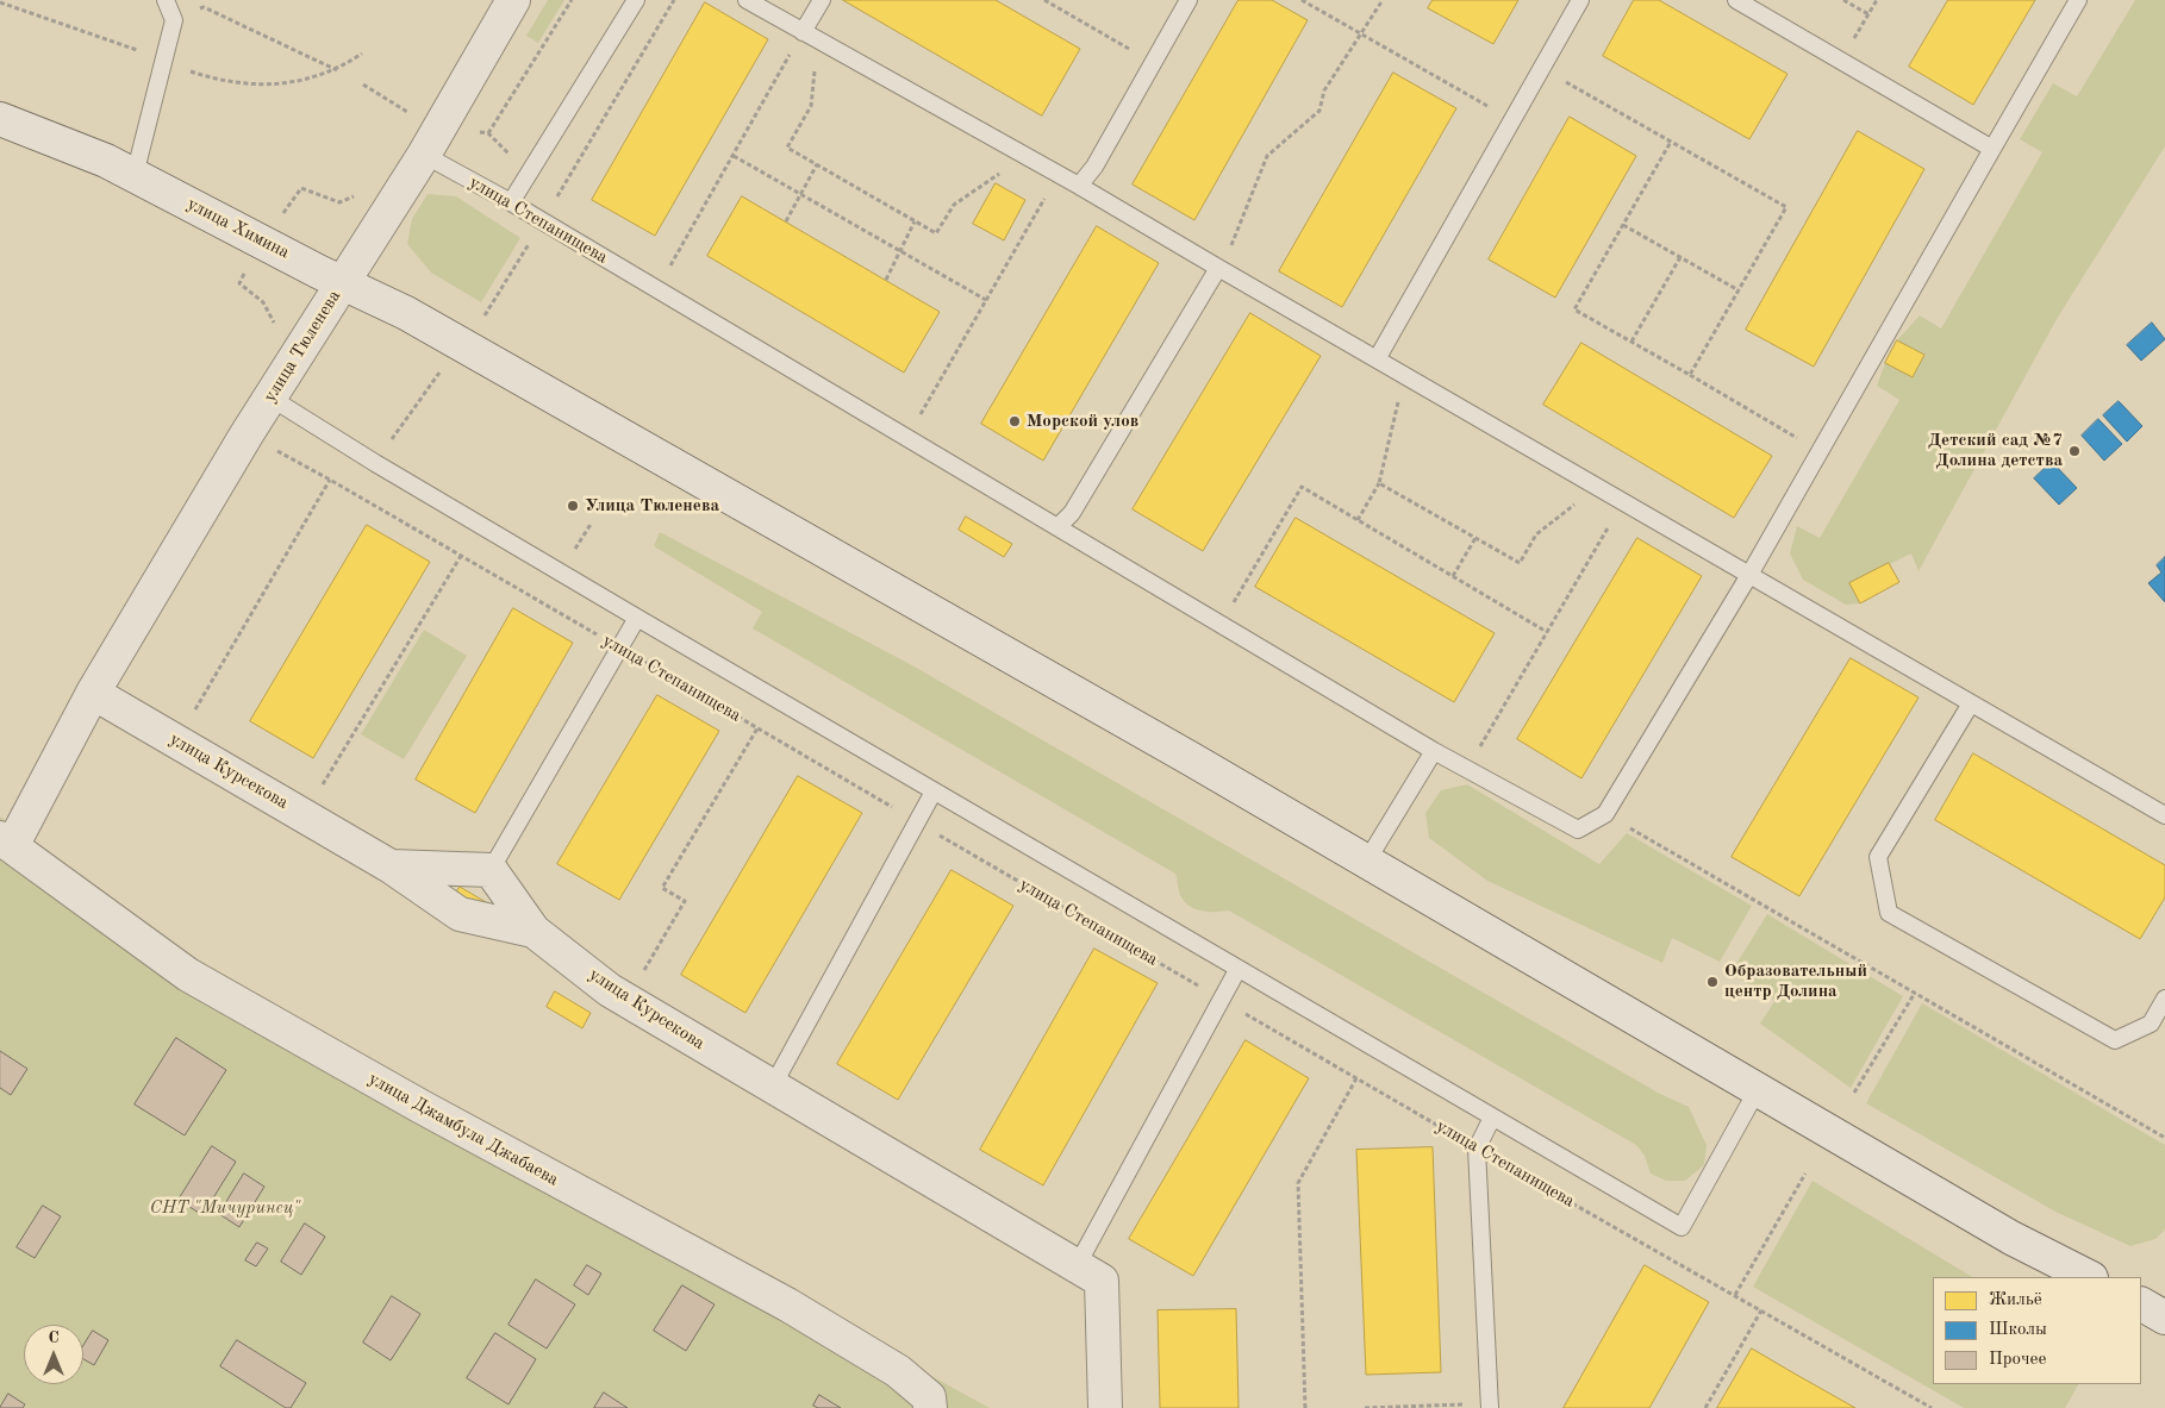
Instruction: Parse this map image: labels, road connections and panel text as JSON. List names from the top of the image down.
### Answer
{
  "streets": {
    "street": [
      "улица Химина",
      "улица Тюленева",
      "улица Курсекова",
      "улица Джамбула Джабаева"
    ],
    "lane": ["улица Степанищева"]
  },
  "crossings": [
    ["улица Степанищева", "улица Тюленева"],
    ["улица Химина", "улица Тюленева"],
    ["улица Тюленева", "улица Курсекова"],
    ["улица Тюленева", "улица Джамбула Джабаева"]
  ],
  "parks": ["СНТ \"Мичуринец\""],
  "places": [
    "Морской улов",
    "Детский сад №7 Долина детства",
    "Улица Тюленева",
    "Образовательный центр Долина"
  ],
  "legend": ["Жильё", "Школы", "Прочее"],
  "north": "top"
}
